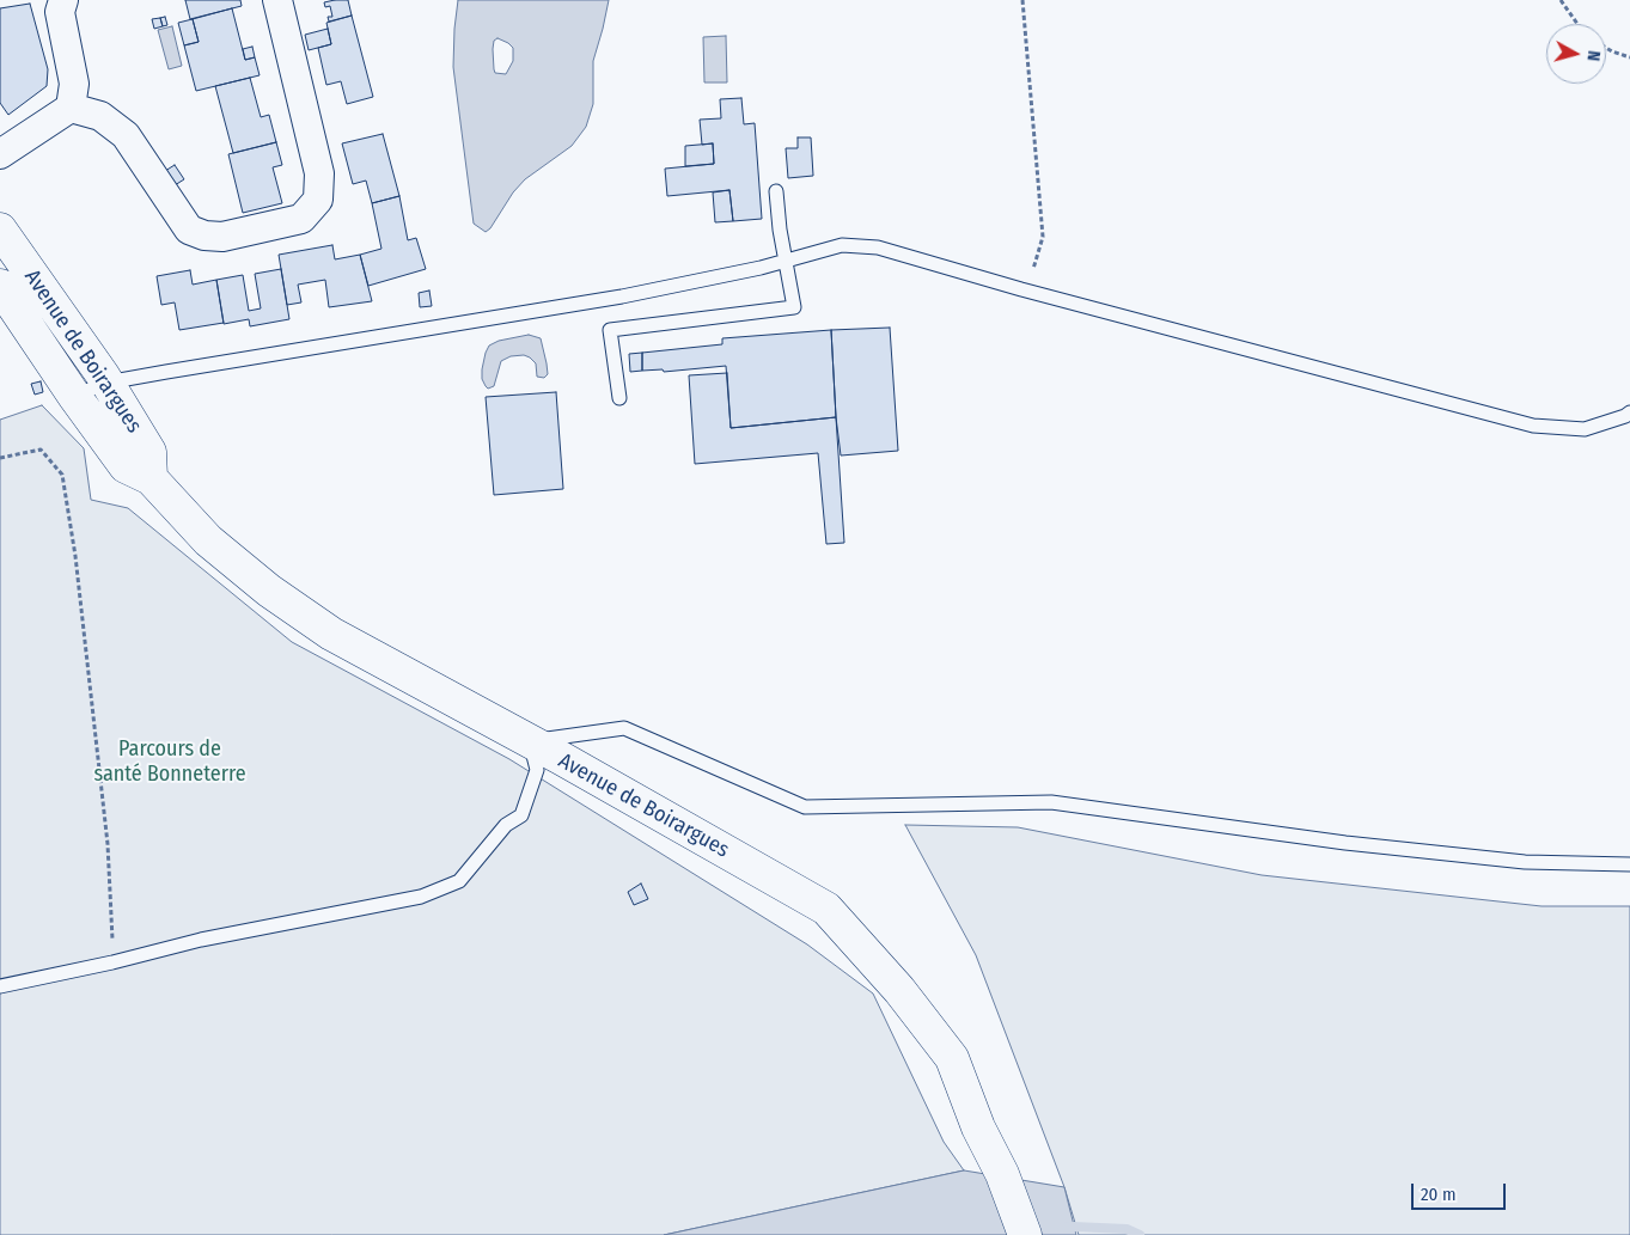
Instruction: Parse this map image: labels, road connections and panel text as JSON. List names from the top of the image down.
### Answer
{
  "streets": {
    "main road": ["Avenue de Boirargues"]
  },
  "parks": ["Parcours de santé Bonneterre"],
  "scale_bar": "20 m",
  "north": "right"
}
